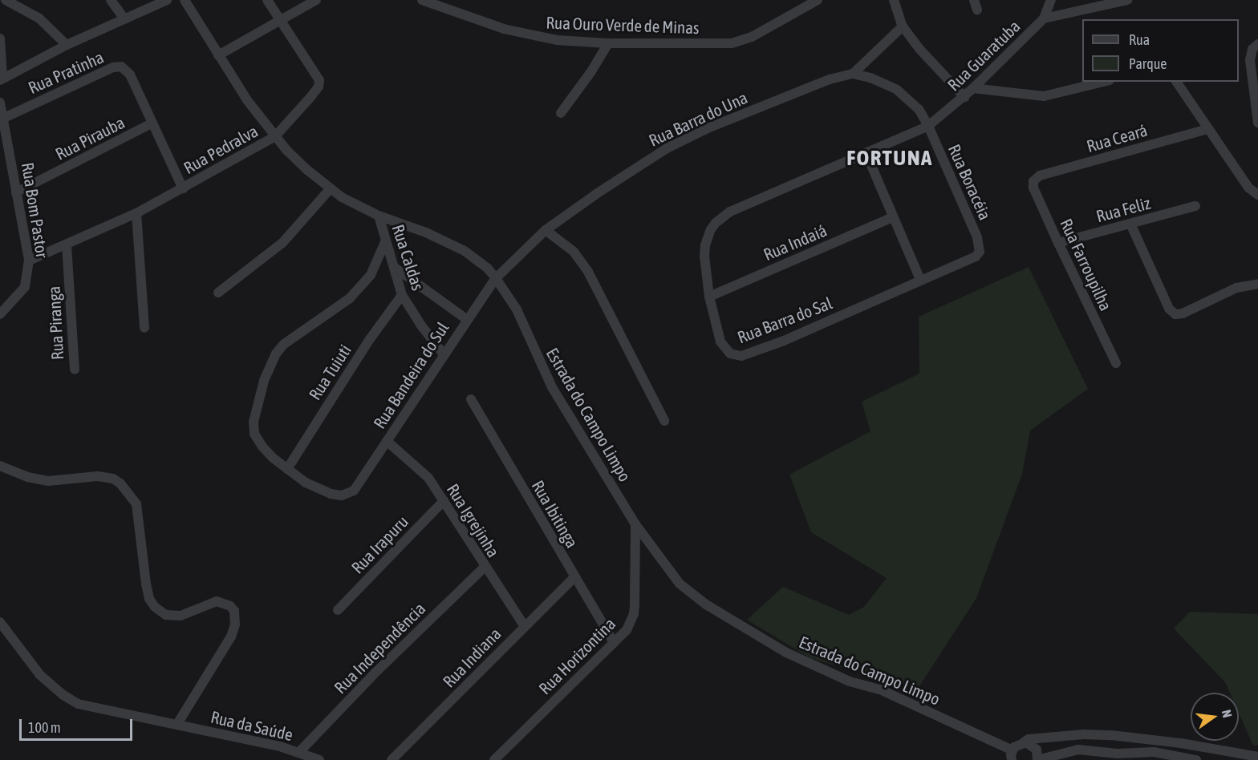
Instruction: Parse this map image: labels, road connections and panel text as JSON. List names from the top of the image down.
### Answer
{
  "streets": {
    "street": [
      "Rua Ouro Verde de Minas",
      "Rua Guaratuba",
      "Rua Pratinha",
      "Rua Barra do Una",
      "Rua Pirauba",
      "Rua Ceará",
      "Rua Pedralva",
      "Rua Boracéia",
      "Rua Feliz",
      "Rua Bom Pastor",
      "Rua Indaiá",
      "Rua Caldas",
      "Rua Farroupilha",
      "Rua Barra do Sal",
      "Rua Piranga",
      "Rua Tuiuti",
      "Rua Bandeira do Sul",
      "Estrada do Campo Limpo",
      "Rua Ibitinga",
      "Rua Igrejinha",
      "Rua Irapuru",
      "Rua Independência",
      "Rua Horizontina",
      "Rua Indiana",
      "Rua da Saúde"
    ]
  },
  "crossings": [
    ["Rua Guaratuba", "Rua Barra do Una"],
    ["Rua Guaratuba", "Rua Boracéia"],
    ["Rua Guaratuba", "Rua Barra do Sal"],
    ["Rua Pratinha", "Rua Pirauba"],
    ["Rua Pratinha", "Rua Pedralva"],
    ["Rua Pratinha", "Rua Bom Pastor"],
    ["Rua Barra do Una", "Rua Boracéia"],
    ["Rua Barra do Una", "Rua Barra do Sal"],
    ["Rua Barra do Una", "Rua Bandeira do Sul"],
    ["Rua Barra do Una", "Estrada do Campo Limpo"],
    ["Rua Pirauba", "Rua Bom Pastor"],
    ["Rua Ceará", "Rua Farroupilha"],
    ["Rua Pedralva", "Rua Bom Pastor"],
    ["Rua Pedralva", "Rua Piranga"],
    ["Rua Pedralva", "Estrada do Campo Limpo"],
    ["Rua Boracéia", "Rua Barra do Sal"],
    ["Rua Feliz", "Rua Farroupilha"],
    ["Rua Indaiá", "Rua Barra do Sal"],
    ["Rua Caldas", "Rua Tuiuti"],
    ["Rua Caldas", "Rua Bandeira do Sul"],
    ["Rua Caldas", "Estrada do Campo Limpo"],
    ["Rua Tuiuti", "Rua Bandeira do Sul"],
    ["Rua Bandeira do Sul", "Estrada do Campo Limpo"],
    ["Rua Bandeira do Sul", "Rua Igrejinha"],
    ["Estrada do Campo Limpo", "Rua Horizontina"],
    ["Rua Ibitinga", "Rua Horizontina"],
    ["Rua Ibitinga", "Rua Indiana"],
    ["Rua Igrejinha", "Rua Irapuru"],
    ["Rua Igrejinha", "Rua Independência"],
    ["Rua Igrejinha", "Rua Indiana"],
    ["Rua Independência", "Rua da Saúde"]
  ],
  "districts": ["FORTUNA"],
  "legend": ["Rua", "Parque"],
  "scale_bar": "100 m",
  "north": "right"
}
